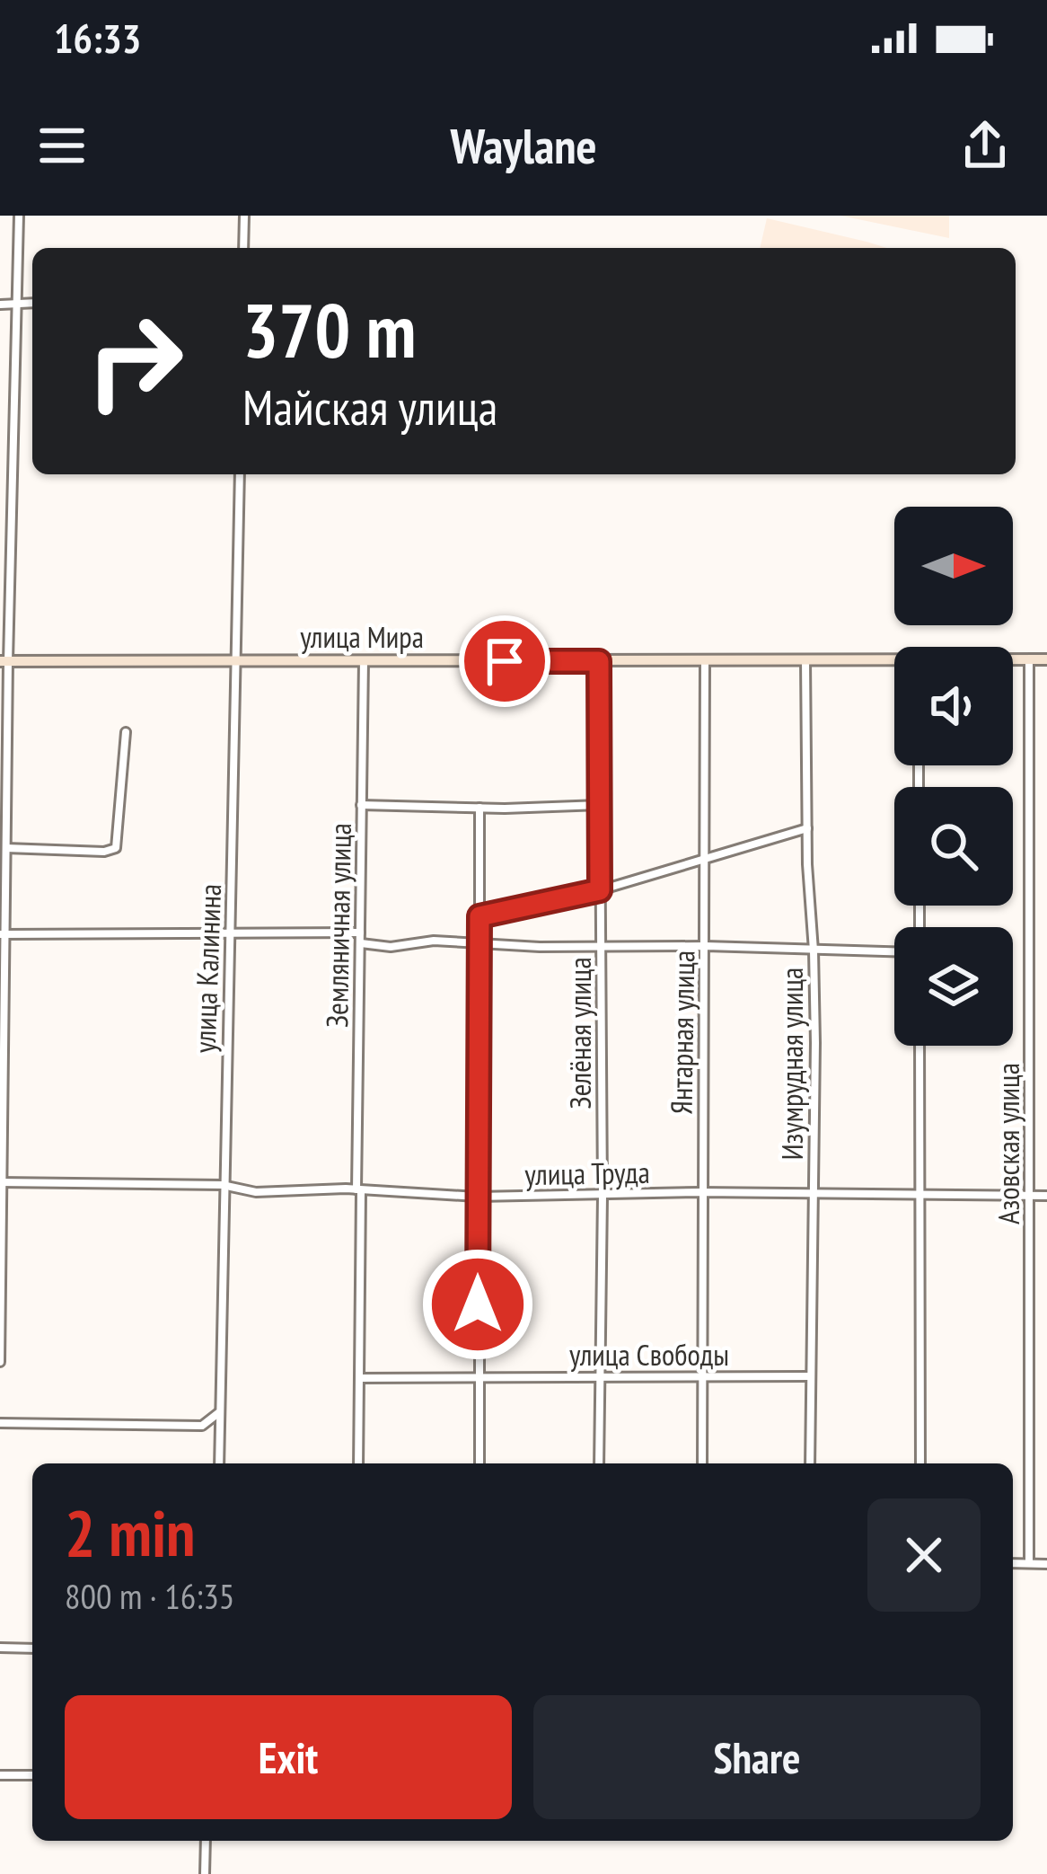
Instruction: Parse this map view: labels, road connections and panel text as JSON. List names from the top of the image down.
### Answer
{
  "streets": {
    "main road": ["улица Мира"],
    "street": [
      "Земляничная улица",
      "улица Калинина",
      "Янтарная улица",
      "Зелёная улица",
      "Изумрудная улица",
      "Азовская улица",
      "улица Труда",
      "улица Свободы"
    ]
  },
  "crossings": [
    ["улица Мира", "Земляничная улица"],
    ["улица Мира", "улица Калинина"],
    ["улица Мира", "Янтарная улица"],
    ["улица Мира", "Зелёная улица"],
    ["улица Мира", "Изумрудная улица"],
    ["улица Мира", "Азовская улица"],
    ["Земляничная улица", "улица Труда"],
    ["Земляничная улица", "улица Свободы"],
    ["улица Калинина", "улица Труда"],
    ["Янтарная улица", "улица Труда"],
    ["Янтарная улица", "улица Свободы"],
    ["Зелёная улица", "улица Труда"],
    ["Зелёная улица", "улица Свободы"],
    ["Изумрудная улица", "улица Труда"],
    ["Изумрудная улица", "улица Свободы"],
    ["Азовская улица", "улица Труда"]
  ],
  "north": "right",
  "page": {
    "status": "16:33",
    "header": "Waylane",
    "turn": ["370 m", "Майская улица"],
    "heading": ["2 min", "800 m · 16:35"],
    "buttons": ["Exit", "Share"]
  }
}
